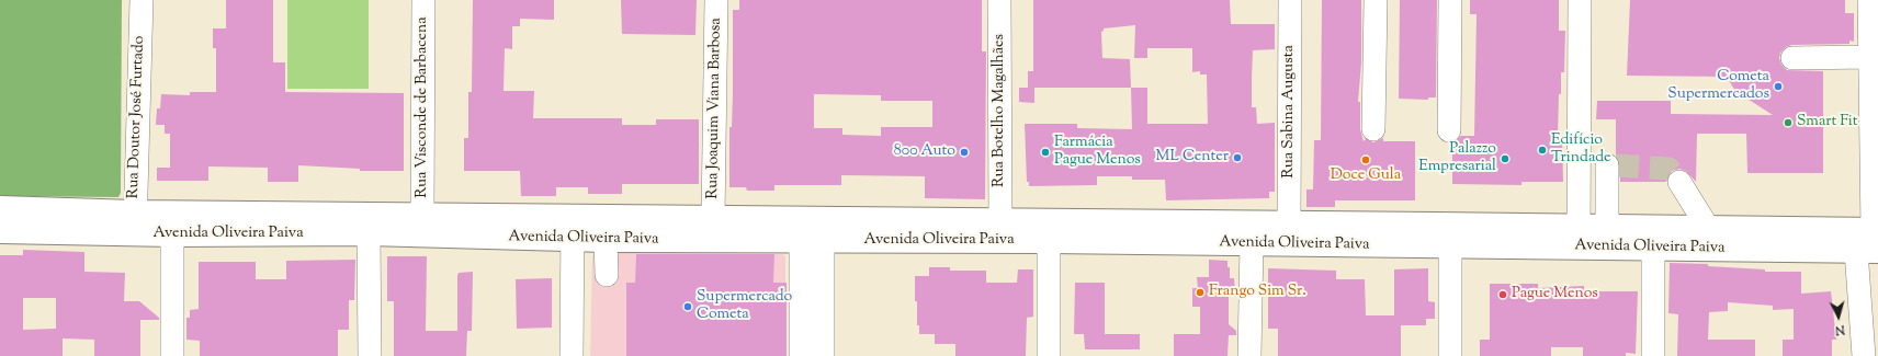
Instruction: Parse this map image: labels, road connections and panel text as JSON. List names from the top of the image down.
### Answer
{
  "streets": {
    "main road": ["Avenida Oliveira Paiva"],
    "street": [
      "Rua Visconde de Barbacena",
      "Rua Joaquim Viana Barbosa",
      "Rua Botelho Magalhães",
      "Rua Sabina Augusta",
      "Rua Doutor José Furtado"
    ]
  },
  "crossings": [
    ["Rua Visconde de Barbacena", "Avenida Oliveira Paiva"],
    ["Rua Joaquim Viana Barbosa", "Avenida Oliveira Paiva"],
    ["Rua Botelho Magalhães", "Avenida Oliveira Paiva"],
    ["Rua Sabina Augusta", "Avenida Oliveira Paiva"],
    ["Rua Doutor José Furtado", "Avenida Oliveira Paiva"]
  ],
  "places": [
    "Cometa Supermercados",
    "Smart Fit",
    "Edifício Trindade",
    "800 Auto",
    "Farmácia Pague Menos",
    "ML Center",
    "Palazzo Empresarial",
    "Doce Gula",
    "Frango Sim Sr.",
    "Pague Menos",
    "Supermercado Cometa"
  ],
  "north": "bottom"
}
